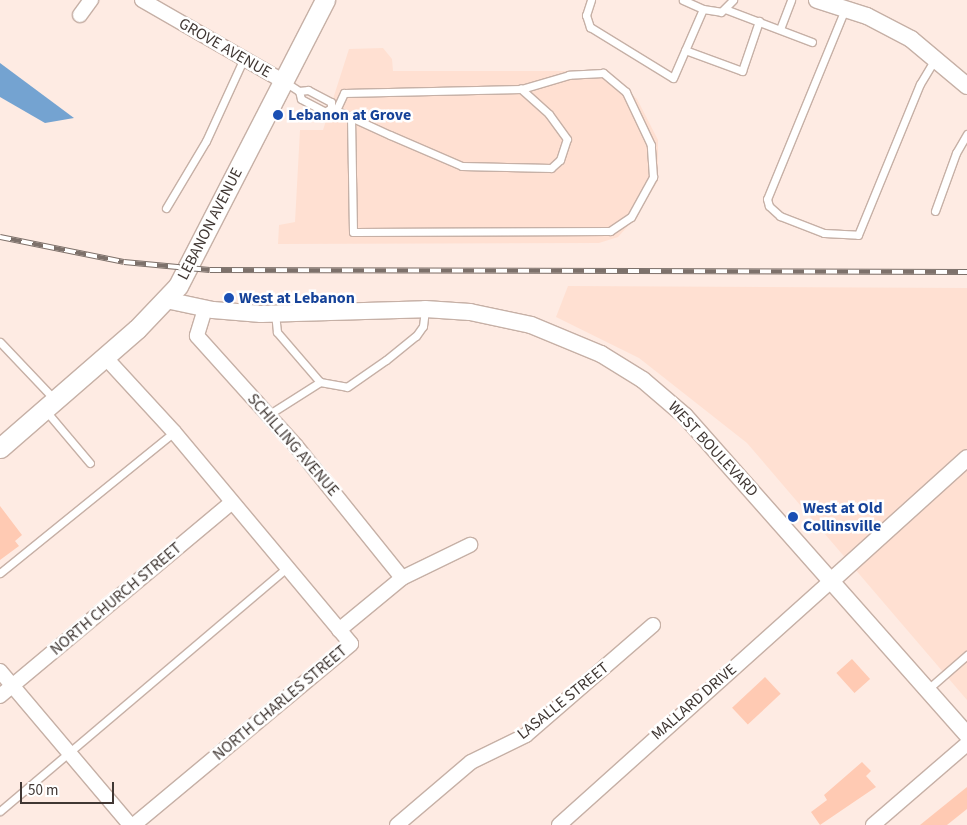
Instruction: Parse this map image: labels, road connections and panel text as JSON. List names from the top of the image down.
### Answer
{
  "streets": {
    "main road": ["LEBANON AVENUE"],
    "street": [
      "GROVE AVENUE",
      "SCHILLING AVENUE",
      "WEST BOULEVARD",
      "NORTH CHURCH STREET",
      "LASALLE STREET",
      "MALLARD DRIVE",
      "NORTH CHARLES STREET"
    ]
  },
  "crossings": [
    ["GROVE AVENUE", "LEBANON AVENUE"],
    ["LEBANON AVENUE", "WEST BOULEVARD"],
    ["SCHILLING AVENUE", "WEST BOULEVARD"],
    ["SCHILLING AVENUE", "NORTH CHARLES STREET"],
    ["WEST BOULEVARD", "MALLARD DRIVE"]
  ],
  "places": ["Lebanon at Grove", "West at Lebanon", "West at Old Collinsville"],
  "scale_bar": "50 m"
}
